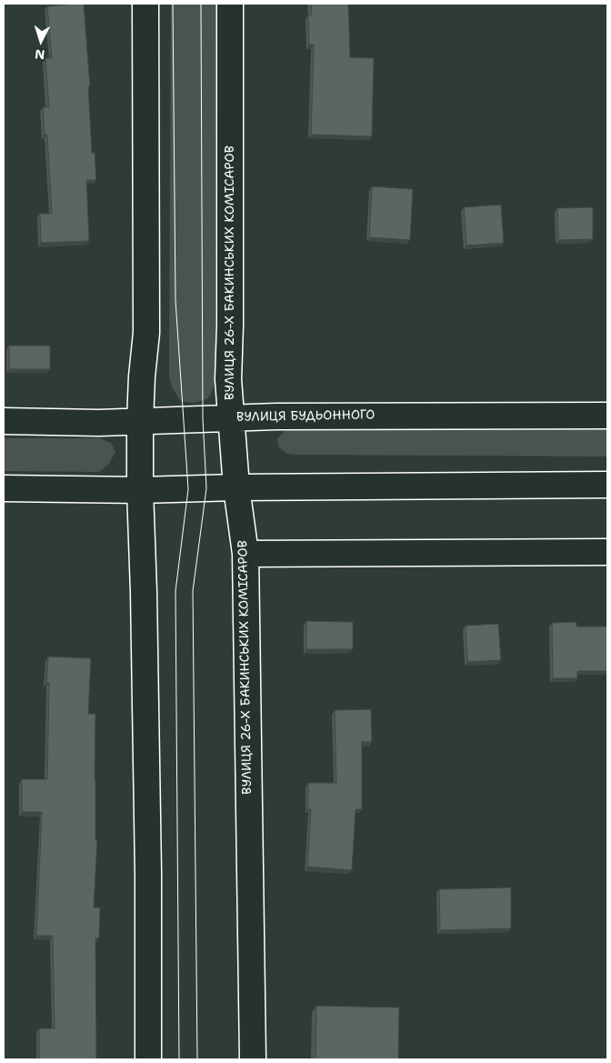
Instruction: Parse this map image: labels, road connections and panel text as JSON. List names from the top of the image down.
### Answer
{
  "streets": {
    "street": ["ВУЛИЦЯ 26-Х БАКИНСЬКИХ КОМІСАРОВ", "ВУЛИЦЯ БУДЬОННОГО"]
  },
  "crossings": [
    ["ВУЛИЦЯ 26-Х БАКИНСЬКИХ КОМІСАРОВ", "ВУЛИЦЯ БУДЬОННОГО"]
  ],
  "north": "bottom"
}
